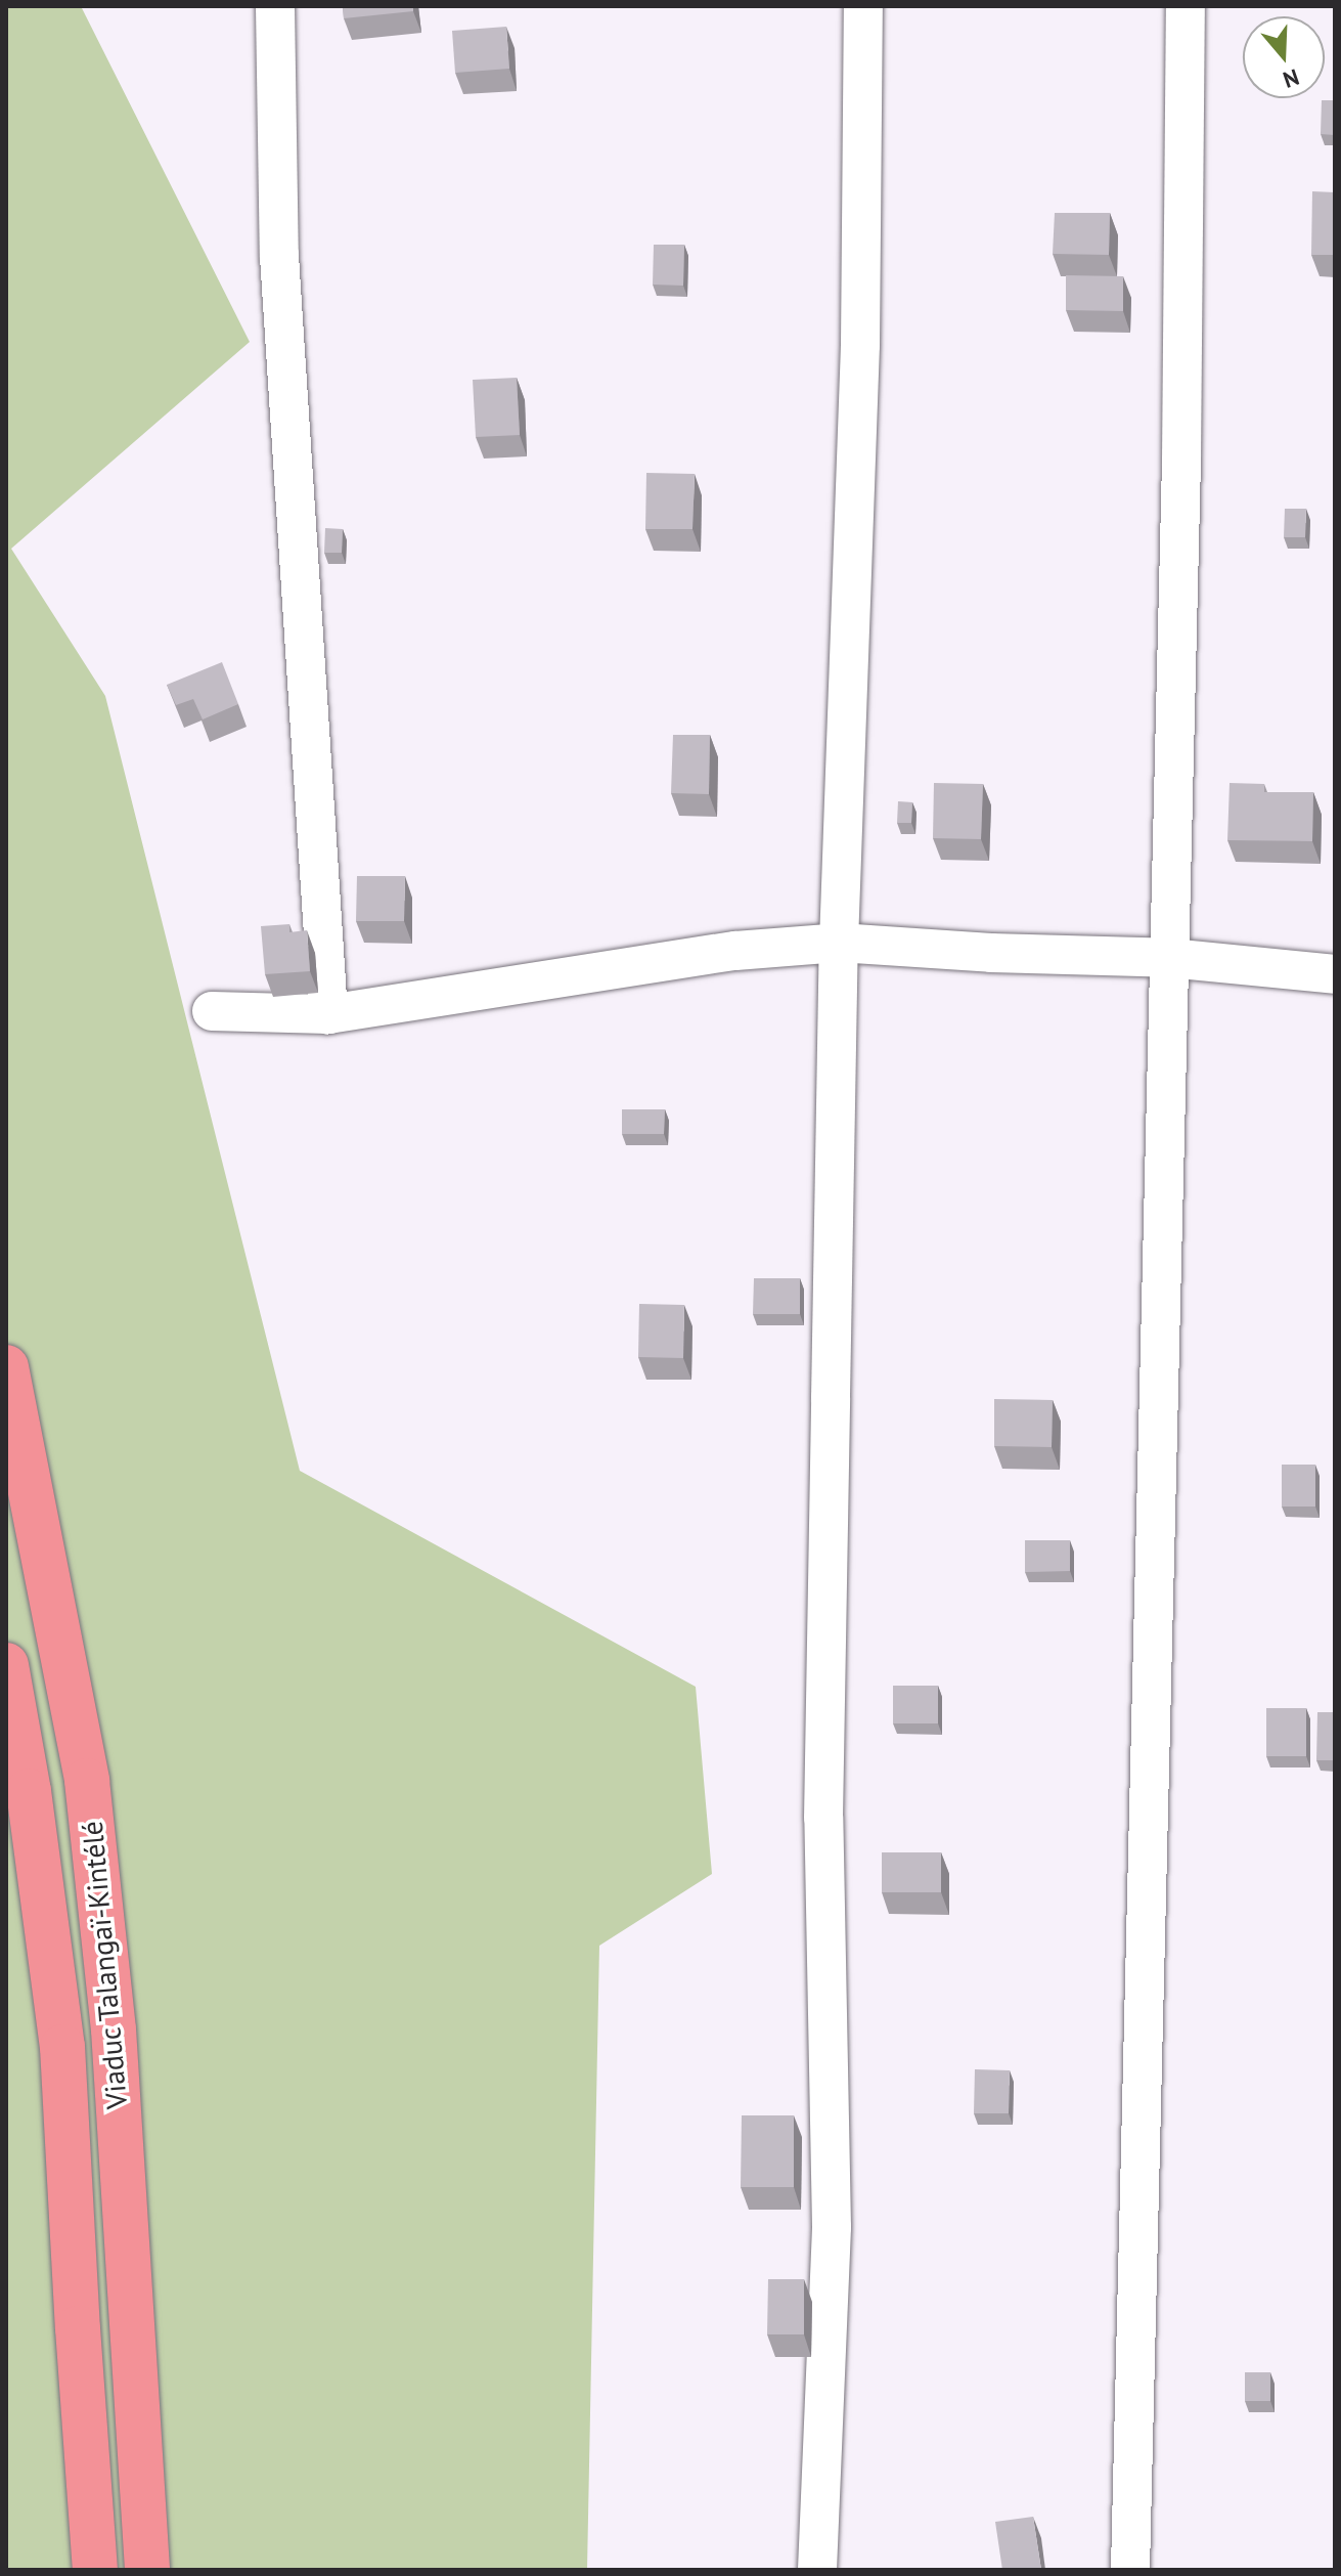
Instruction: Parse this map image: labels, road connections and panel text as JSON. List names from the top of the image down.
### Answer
{
  "streets": {
    "highway": ["Viaduc Talangaï-Kintélé"]
  },
  "north": "bottom"
}
